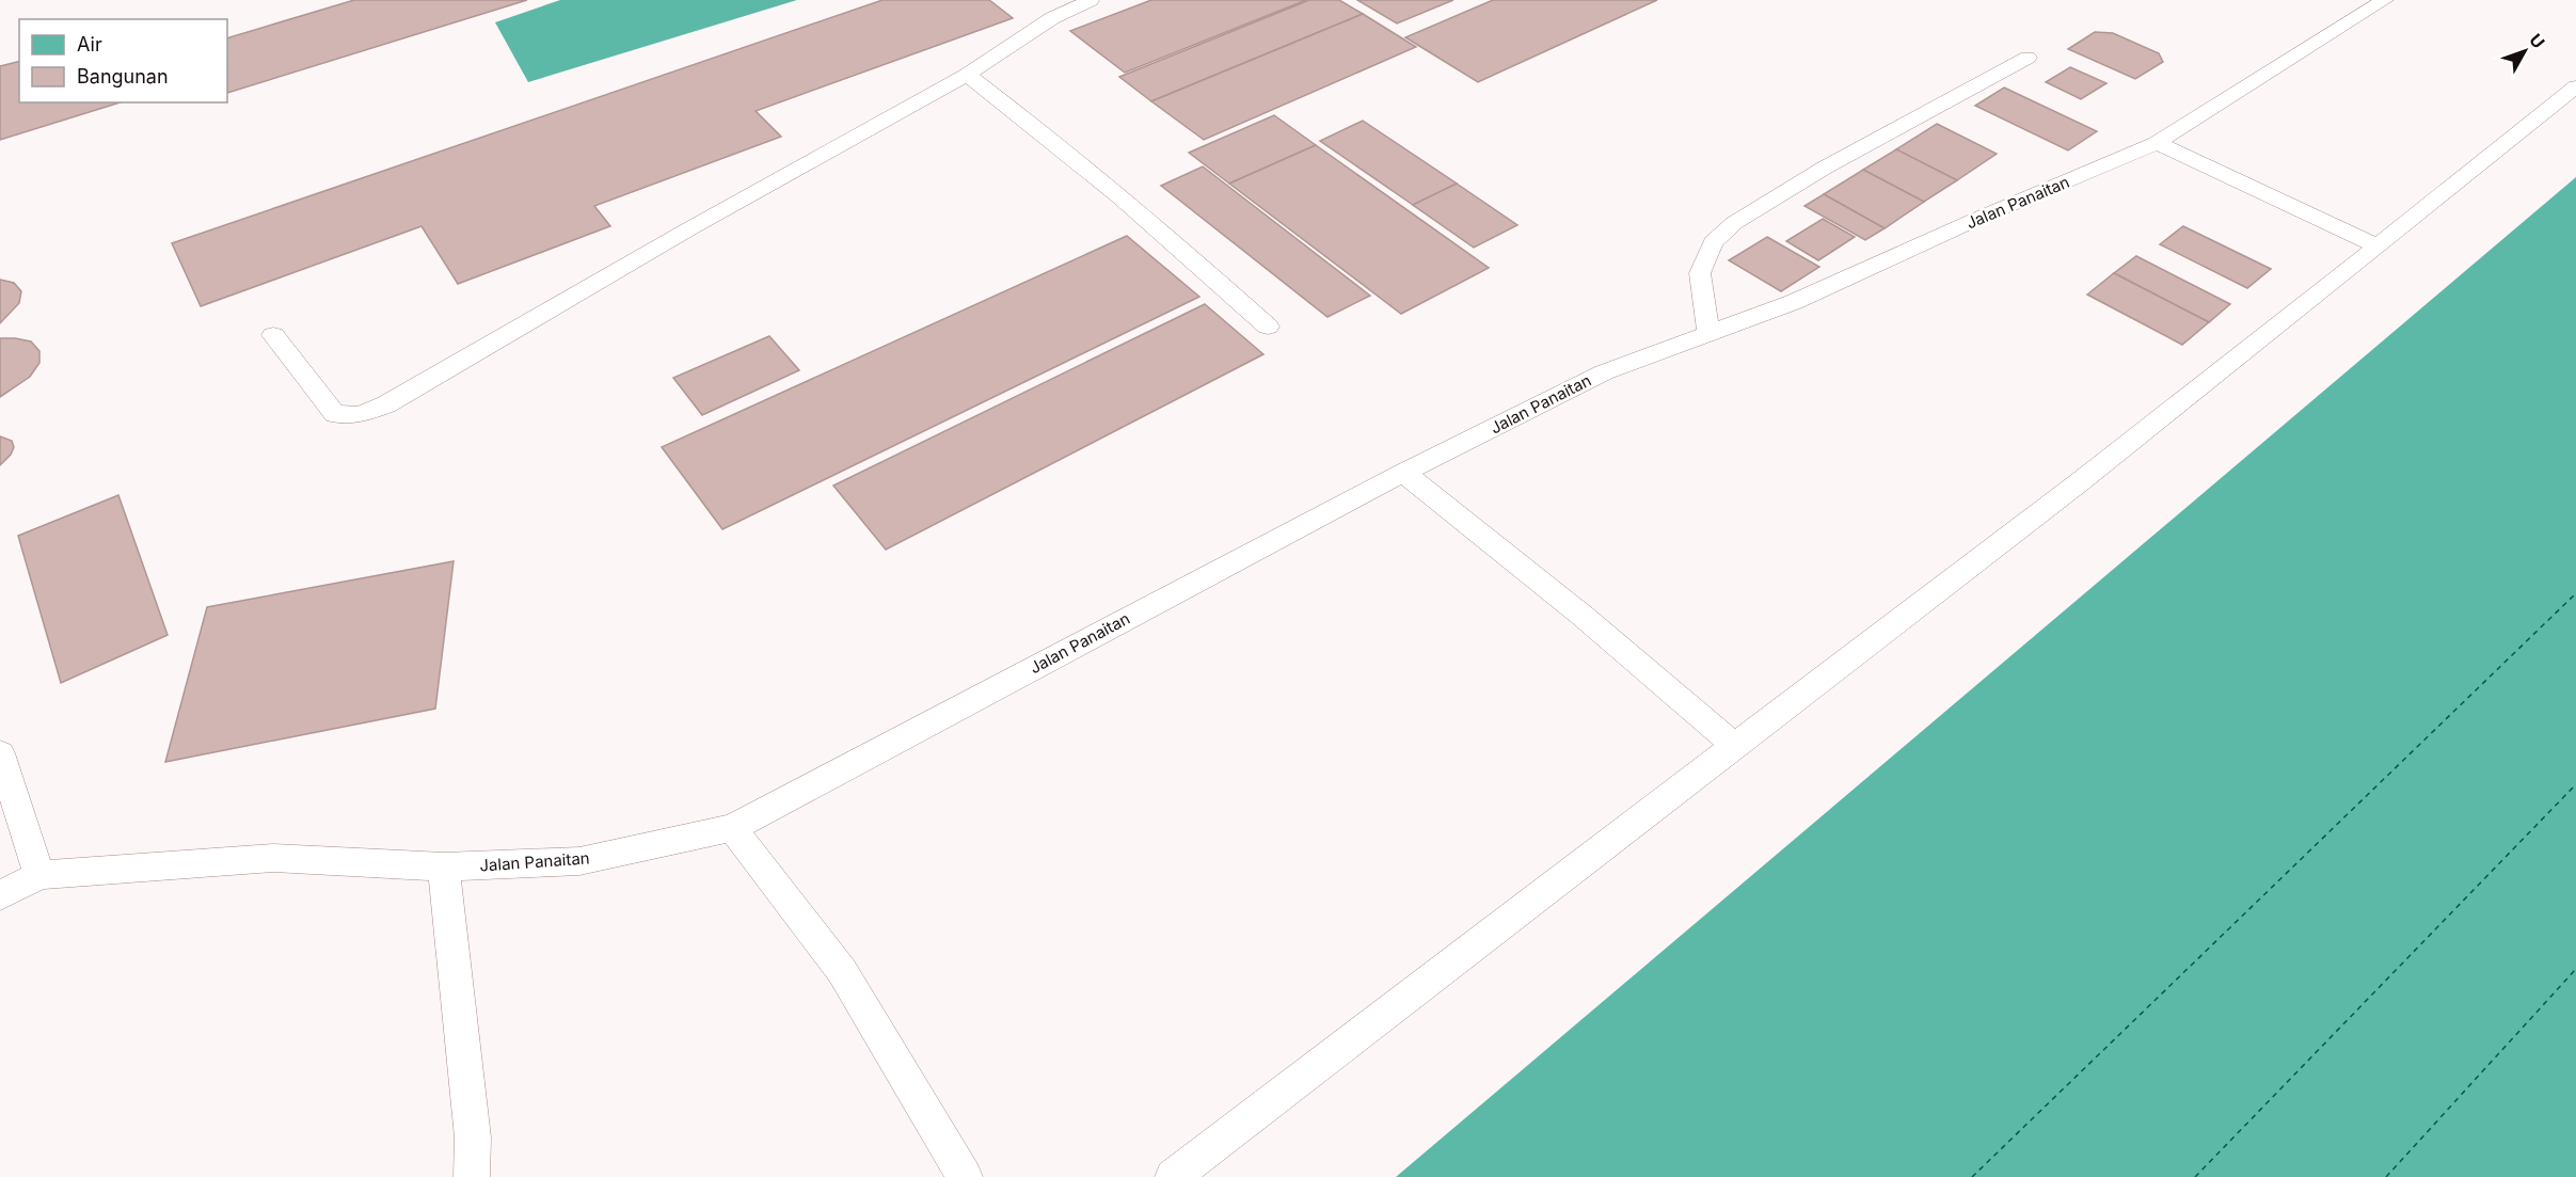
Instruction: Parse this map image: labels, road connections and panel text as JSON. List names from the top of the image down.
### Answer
{
  "streets": {
    "lane": ["Jalan Panaitan"]
  },
  "legend": ["Air", "Bangunan"],
  "north": "top right"
}
